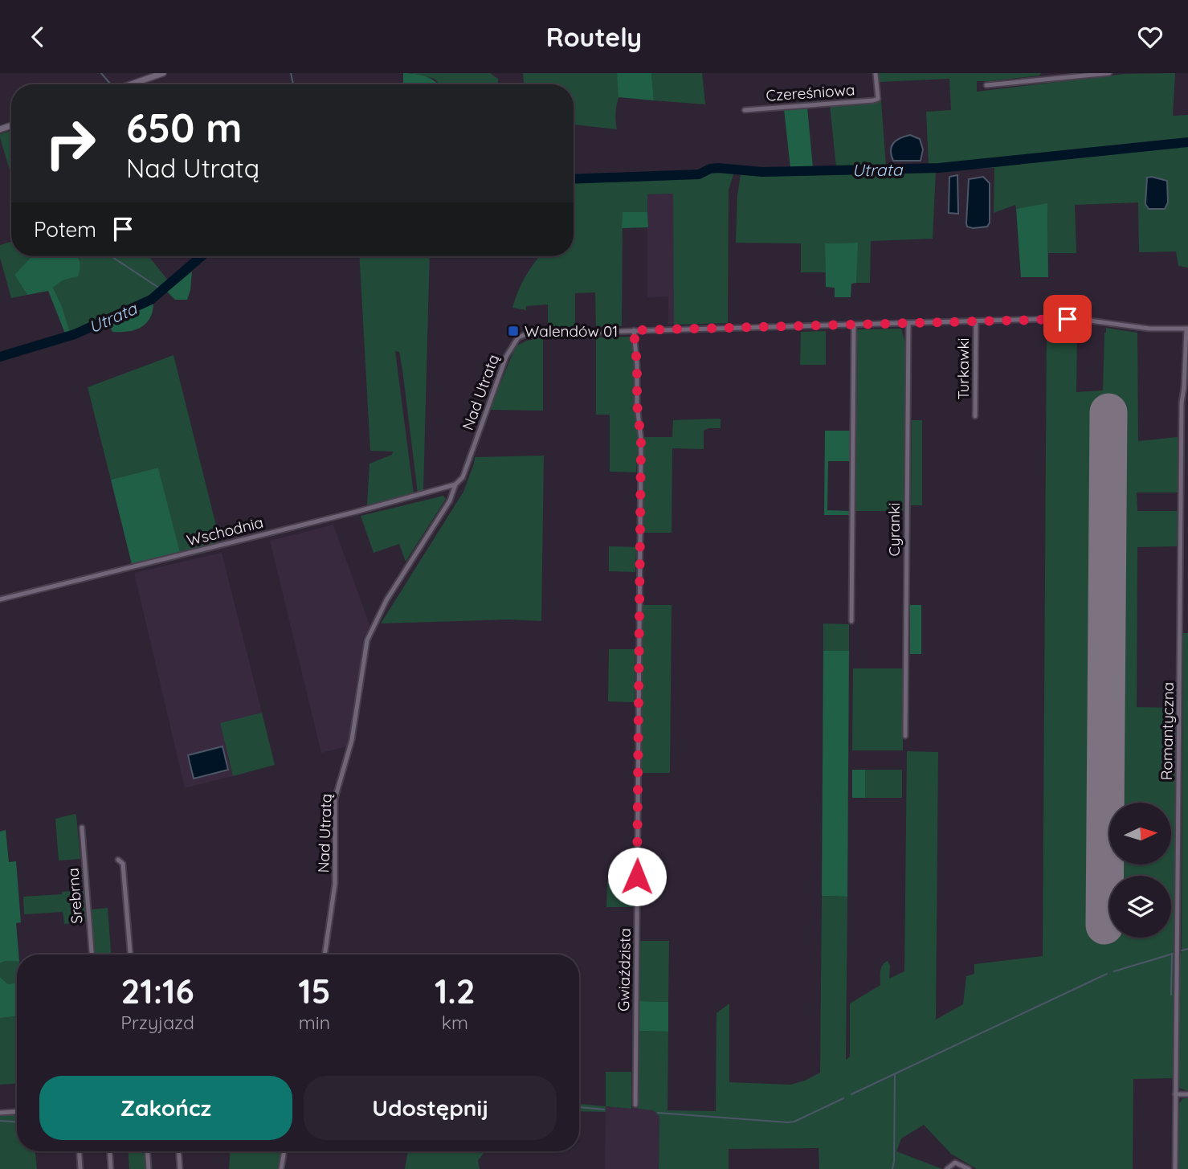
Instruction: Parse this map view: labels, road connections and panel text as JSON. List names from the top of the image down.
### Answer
{
  "streets": {
    "street": [
      "Czereśniowa",
      "Turkawki",
      "Nad Utratą",
      "Cyranki",
      "Wschodnia",
      "Romantyczna",
      "Srebrna",
      "Gwiaździsta"
    ]
  },
  "crossings": [
    ["Turkawki", "Nad Utratą"],
    ["Nad Utratą", "Cyranki"],
    ["Nad Utratą", "Wschodnia"],
    ["Nad Utratą", "Romantyczna"],
    ["Nad Utratą", "Gwiaździsta"]
  ],
  "water": ["Utrata"],
  "places": {
    "transit": ["Walendów 01"]
  },
  "north": "right",
  "page": {
    "header": "Routely",
    "turn": ["650 m", "Nad Utratą"],
    "then": "Potem",
    "eta": [
      "21:16",
      "Przyjazd",
      "15",
      "min",
      "1.2",
      "km"
    ],
    "buttons": ["Zakończ", "Udostępnij"]
  }
}
